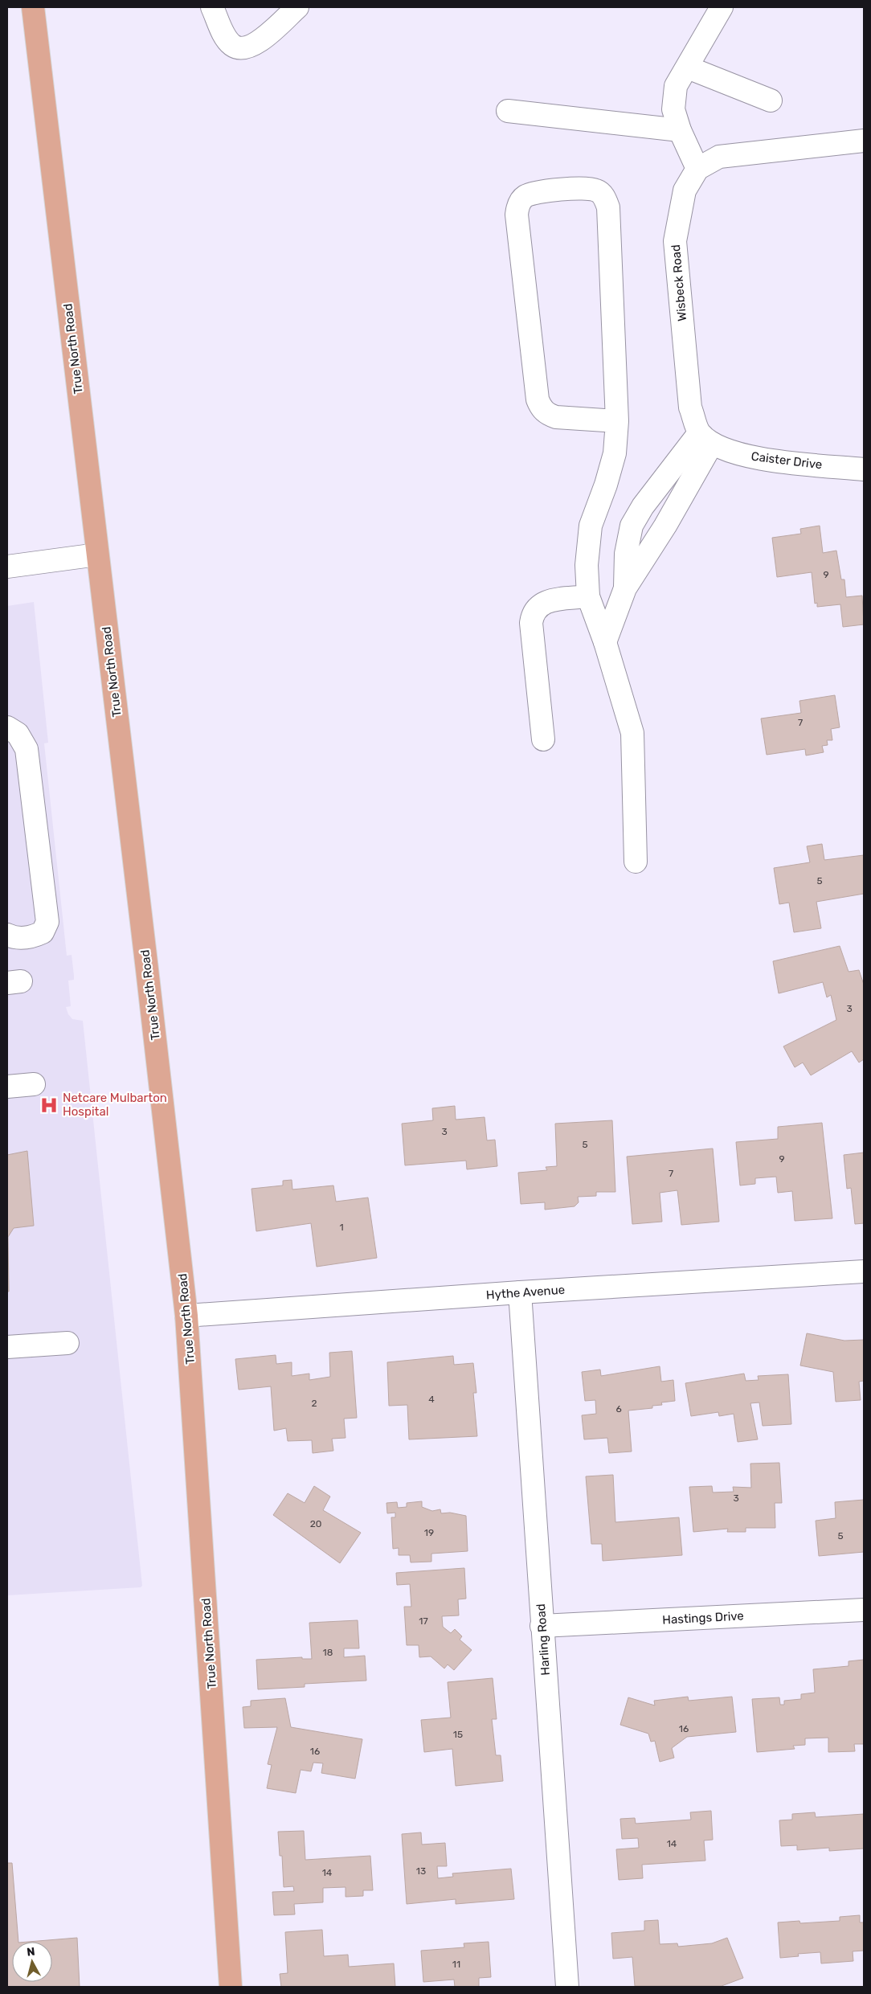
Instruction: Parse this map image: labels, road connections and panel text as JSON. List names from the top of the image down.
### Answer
{
  "streets": {
    "main road": ["True North Road"],
    "street": [
      "Wisbeck Road",
      "Caister Drive",
      "Hythe Avenue",
      "Hastings Drive",
      "Harling Road"
    ]
  },
  "crossings": [
    ["Wisbeck Road", "Caister Drive"],
    ["True North Road", "Hythe Avenue"],
    ["Hythe Avenue", "Harling Road"],
    ["Hastings Drive", "Harling Road"]
  ],
  "places": {
    "hospital": ["Netcare Mulbarton Hospital"]
  },
  "house_numbers": [
    "9",
    "7",
    "5",
    "3",
    "3",
    "5",
    "9",
    "7",
    "1",
    "4",
    "2",
    "6",
    "3",
    "20",
    "19",
    "5",
    "17",
    "18",
    "16",
    "15",
    "16",
    "14",
    "13",
    "14",
    "11"
  ],
  "north": "top"
}
